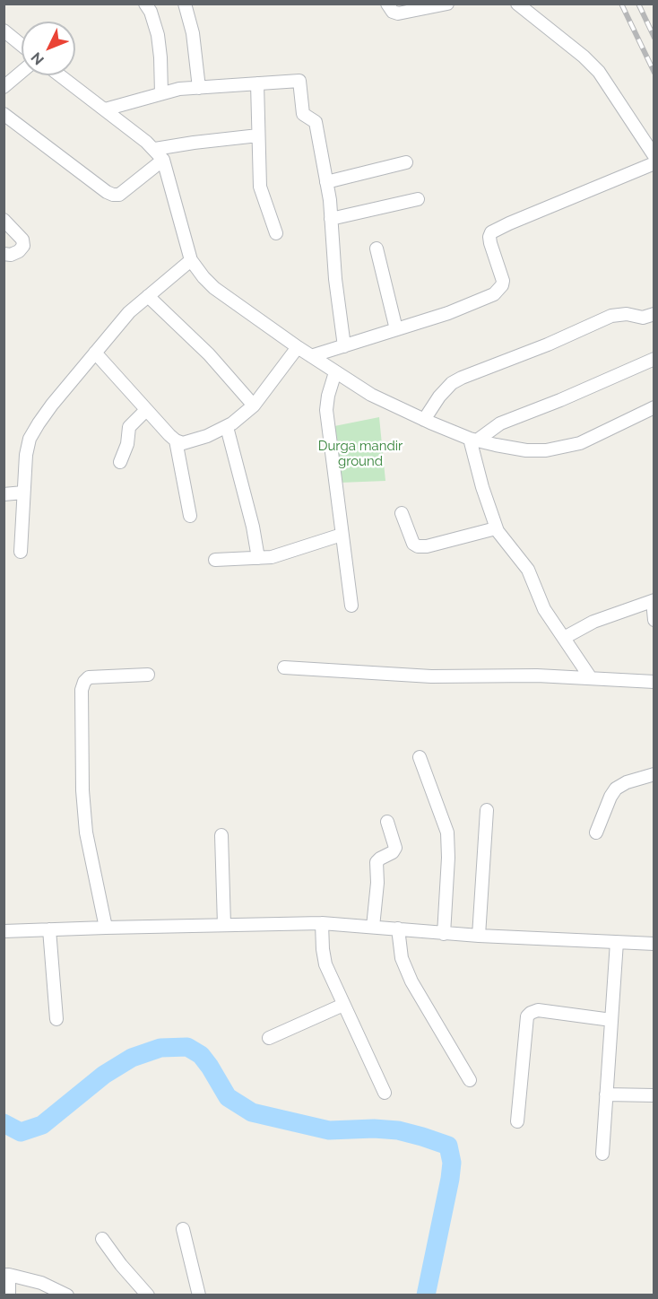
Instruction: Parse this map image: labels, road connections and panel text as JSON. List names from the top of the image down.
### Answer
{
  "parks": ["Durga mandir ground"],
  "north": "bottom left"
}
